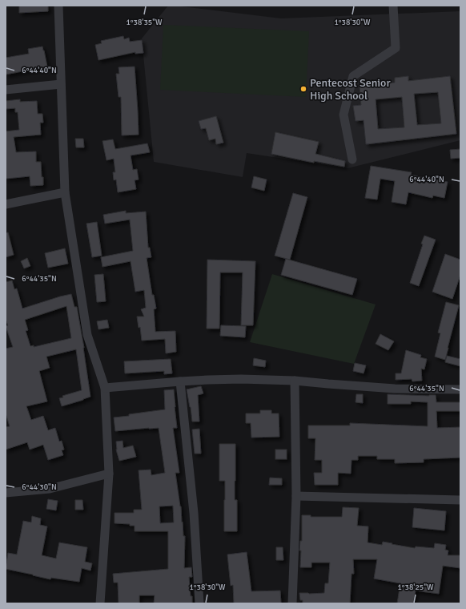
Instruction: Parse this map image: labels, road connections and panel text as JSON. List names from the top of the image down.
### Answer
{
  "places": ["Pentecost Senior High School"],
  "coordinates": [
    "1°38'35\"W",
    "1°38'30\"W",
    "6°44'40\"N",
    "6°44'35\"N",
    "6°44'30\"N",
    "1°38'25\"W"
  ]
}
